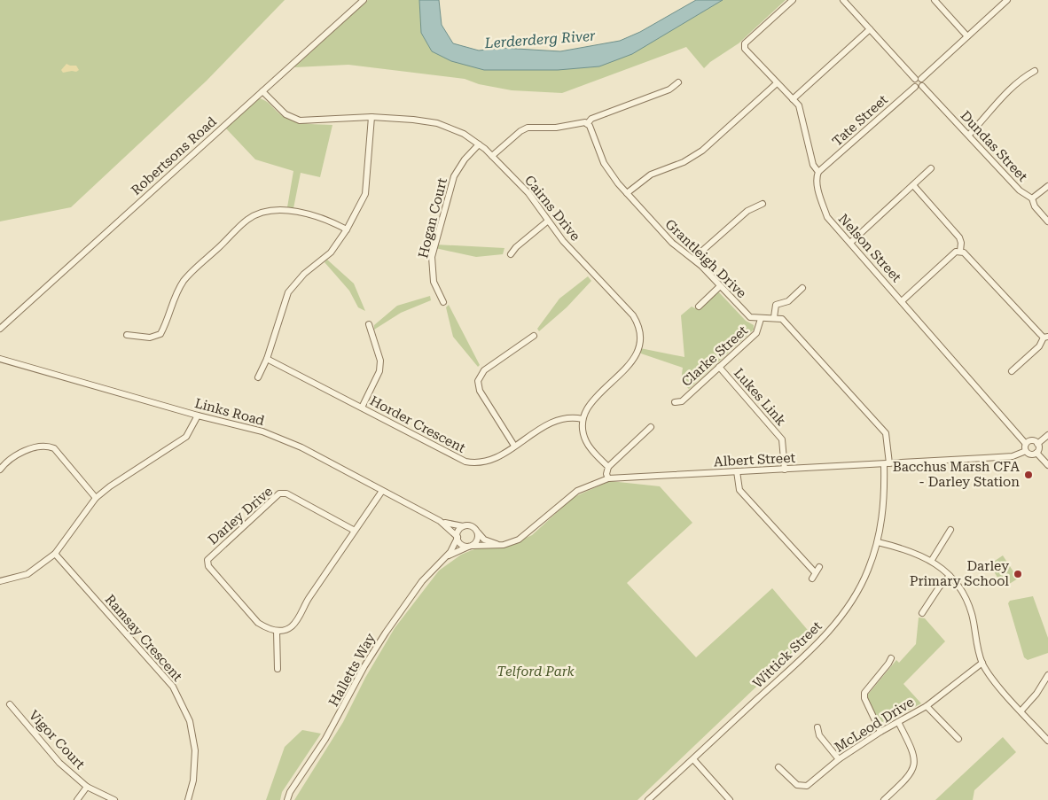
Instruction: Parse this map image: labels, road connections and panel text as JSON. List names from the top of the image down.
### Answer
{
  "streets": {
    "street": [
      "Tate Street",
      "Dundas Street",
      "Robertsons Road",
      "Cairns Drive",
      "Hogan Court",
      "Nelson Street",
      "Grantleigh Drive",
      "Clarke Street",
      "Lukes Link",
      "Links Road",
      "Horder Crescent",
      "Albert Street",
      "Darley Drive",
      "Ramsay Crescent",
      "Wittick Street",
      "Halletts Way",
      "McLeod Drive",
      "Vigor Court"
    ]
  },
  "crossings": [
    ["Tate Street", "Dundas Street"],
    ["Tate Street", "Nelson Street"],
    ["Robertsons Road", "Cairns Drive"],
    ["Cairns Drive", "Hogan Court"],
    ["Cairns Drive", "Horder Crescent"],
    ["Nelson Street", "Albert Street"],
    ["Grantleigh Drive", "Clarke Street"],
    ["Clarke Street", "Lukes Link"],
    ["Lukes Link", "Albert Street"],
    ["Links Road", "Albert Street"],
    ["Links Road", "Halletts Way"],
    ["Albert Street", "Wittick Street"],
    ["Albert Street", "Halletts Way"]
  ],
  "water": ["Lerderderg River"],
  "parks": ["Telford Park"],
  "places": ["Bacchus Marsh CFA - Darley Station", "Darley Primary School"]
}
